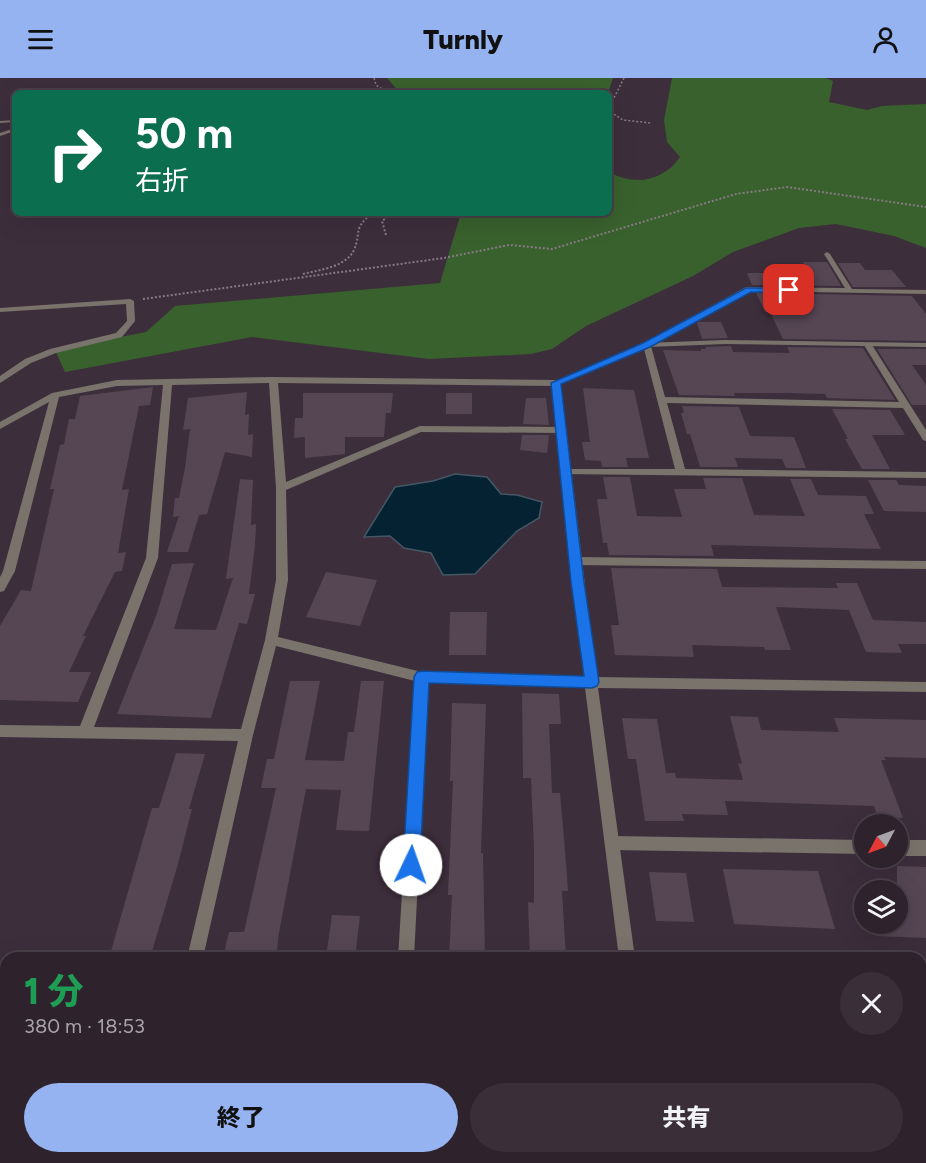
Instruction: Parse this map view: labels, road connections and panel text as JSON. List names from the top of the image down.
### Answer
{
  "north": "bottom left",
  "page": {
    "header": "Turnly",
    "turn": ["50 m", "右折"],
    "heading": ["1 分", "380 m · 18:53"],
    "buttons": ["終了", "共有"]
  }
}
